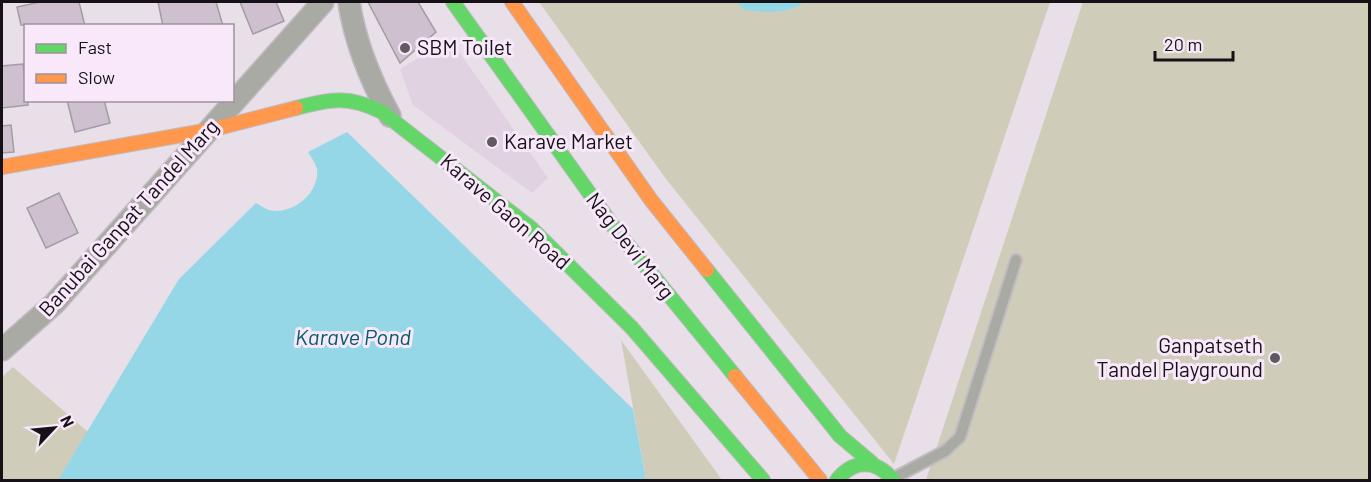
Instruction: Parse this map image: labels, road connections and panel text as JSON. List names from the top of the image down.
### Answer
{
  "streets": {
    "main road": ["Karave Gaon Road", "Nag Devi Marg"],
    "street": ["Banubai Ganpat Tandel Marg"]
  },
  "crossings": [
    ["Karave Gaon Road", "Banubai Ganpat Tandel Marg"]
  ],
  "water": ["Karave Pond"],
  "places": ["SBM Toilet", "Karave Market", "Ganpatseth Tandel Playground"],
  "legend": ["Fast", "Slow"],
  "scale_bar": "20 m",
  "north": "top right"
}
